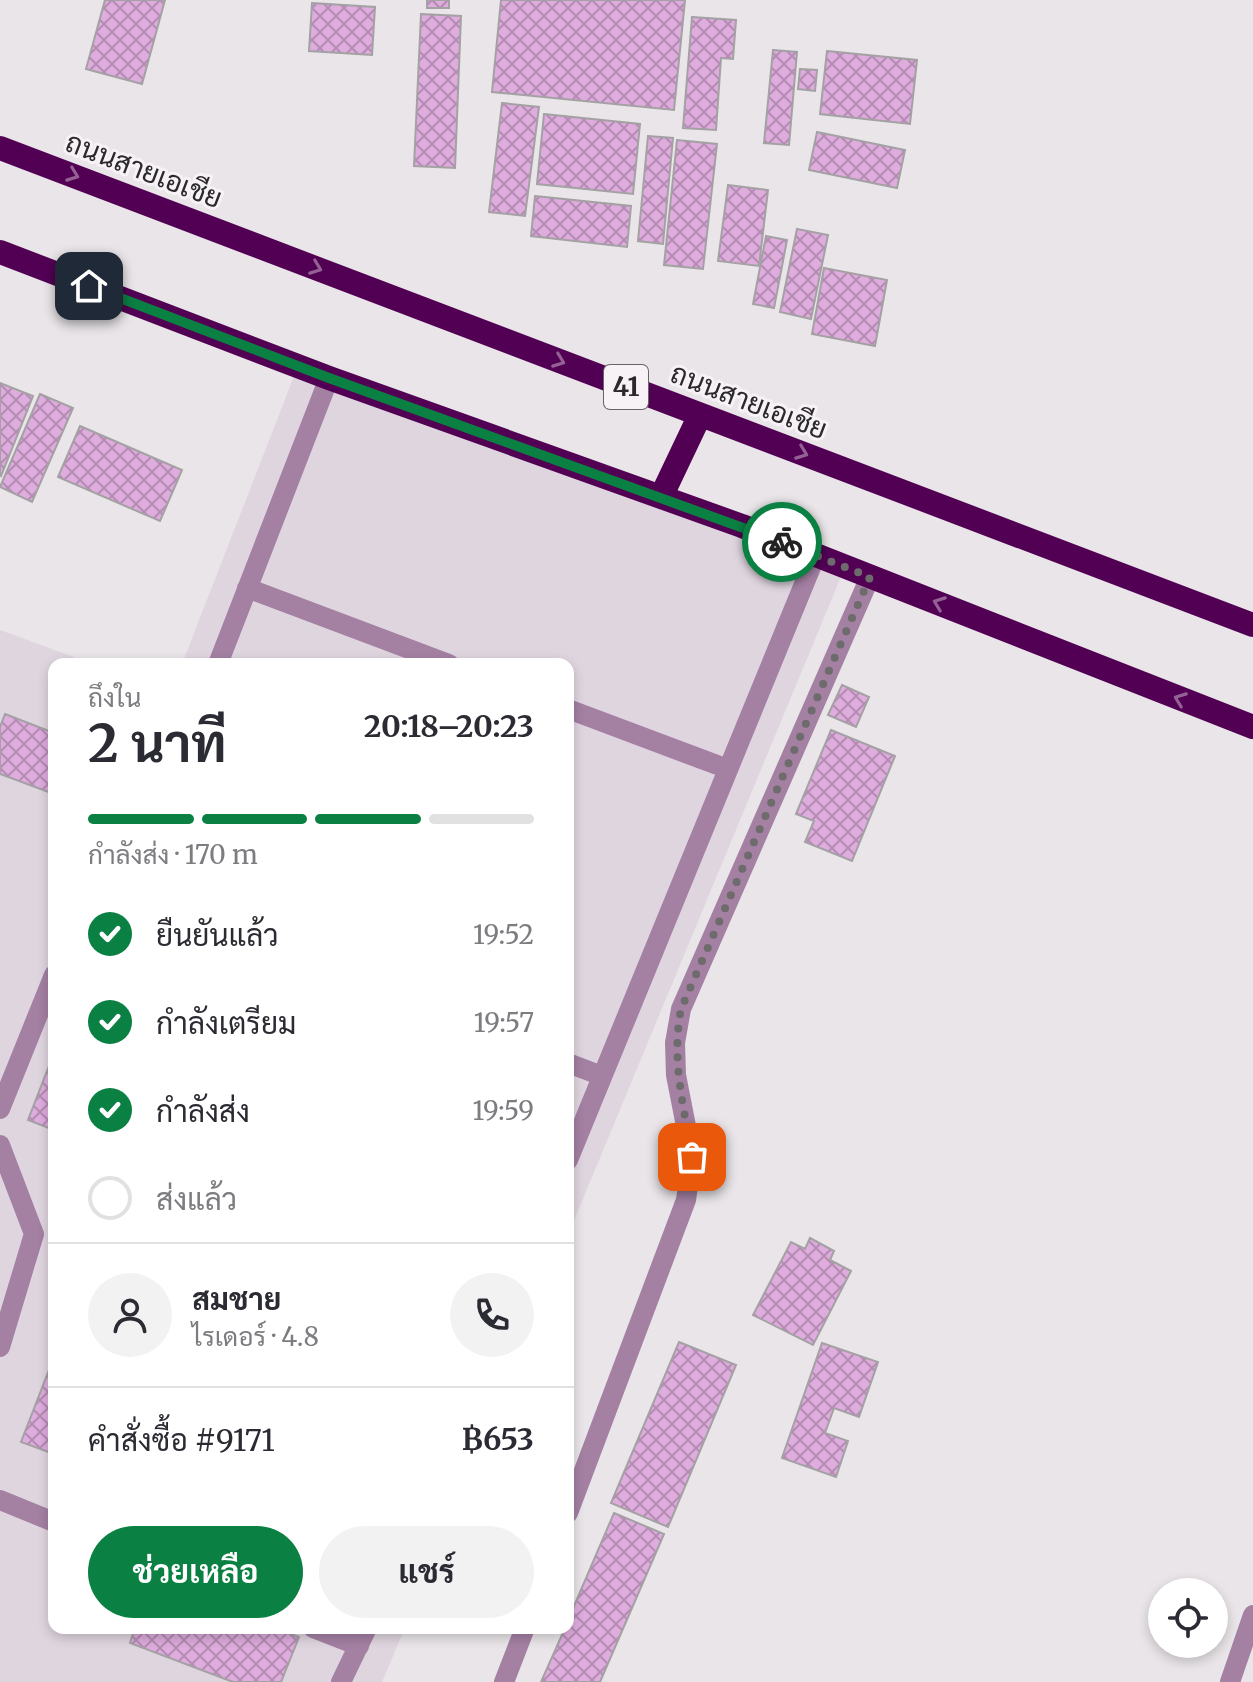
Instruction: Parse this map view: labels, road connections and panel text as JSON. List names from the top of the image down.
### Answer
{
  "streets": {
    "highway": ["ถนนสายเอเชีย", "41"]
  },
  "page": {
    "heading": ["2 นาที", "ถึงใน", "20:18–20:23"],
    "panel": [
      "สมชาย",
      "ไรเดอร์ · 4.8",
      "คำสั่งซื้อ #9171",
      "฿653"
    ],
    "bar": "กำลังส่ง · 170 m",
    "list": [
      ["ยืนยันแล้ว", "19:52"],
      ["กำลังเตรียม", "19:57"],
      ["กำลังส่ง", "19:59"],
      "ส่งแล้ว"
    ],
    "buttons": ["ช่วยเหลือ", "แชร์"]
  }
}
